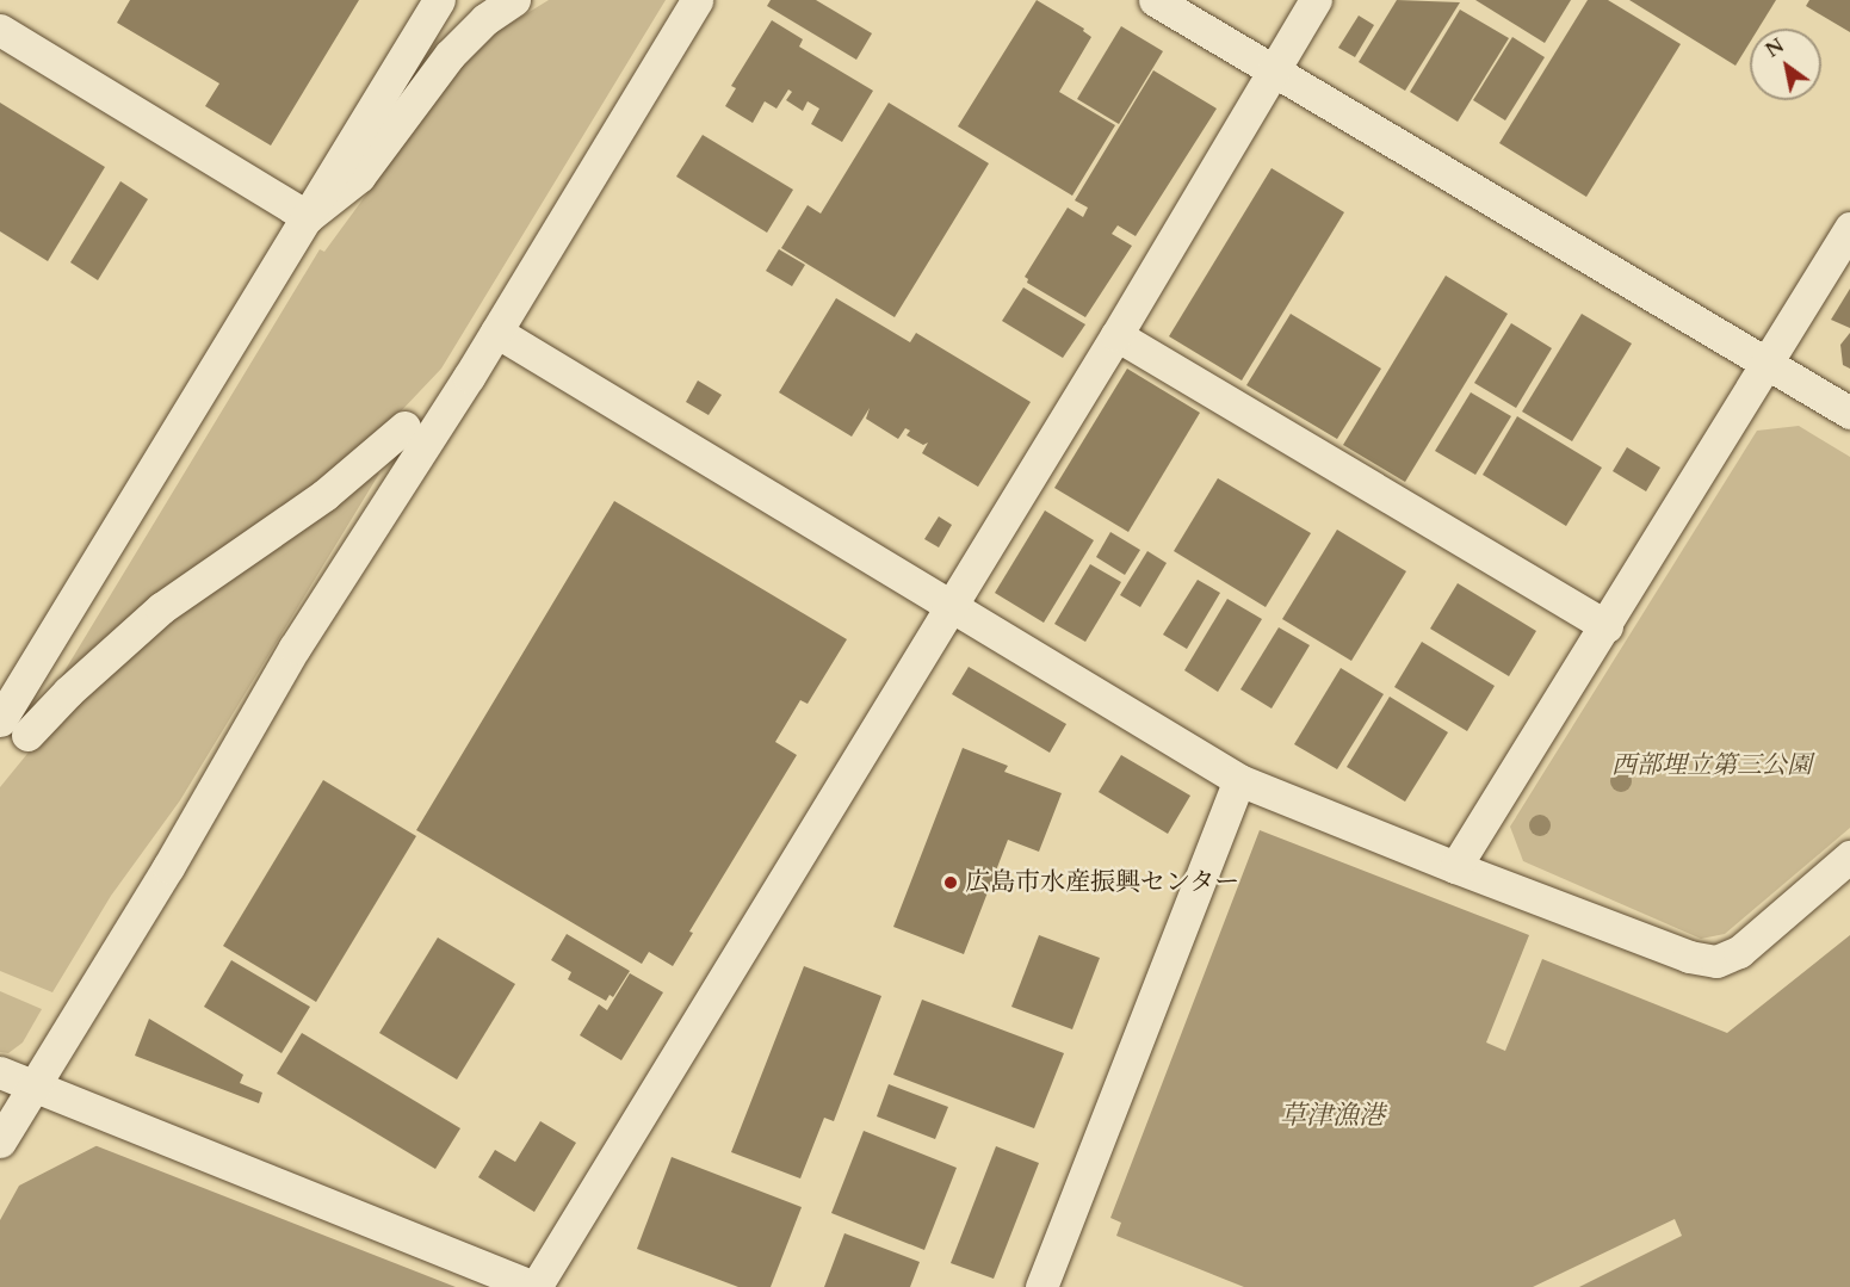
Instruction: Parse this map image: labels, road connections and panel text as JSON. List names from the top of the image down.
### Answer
{
  "water": ["草津漁港"],
  "parks": ["西部埋立第三公園"],
  "places": ["広島市水産振興センター"],
  "north": "top left"
}
